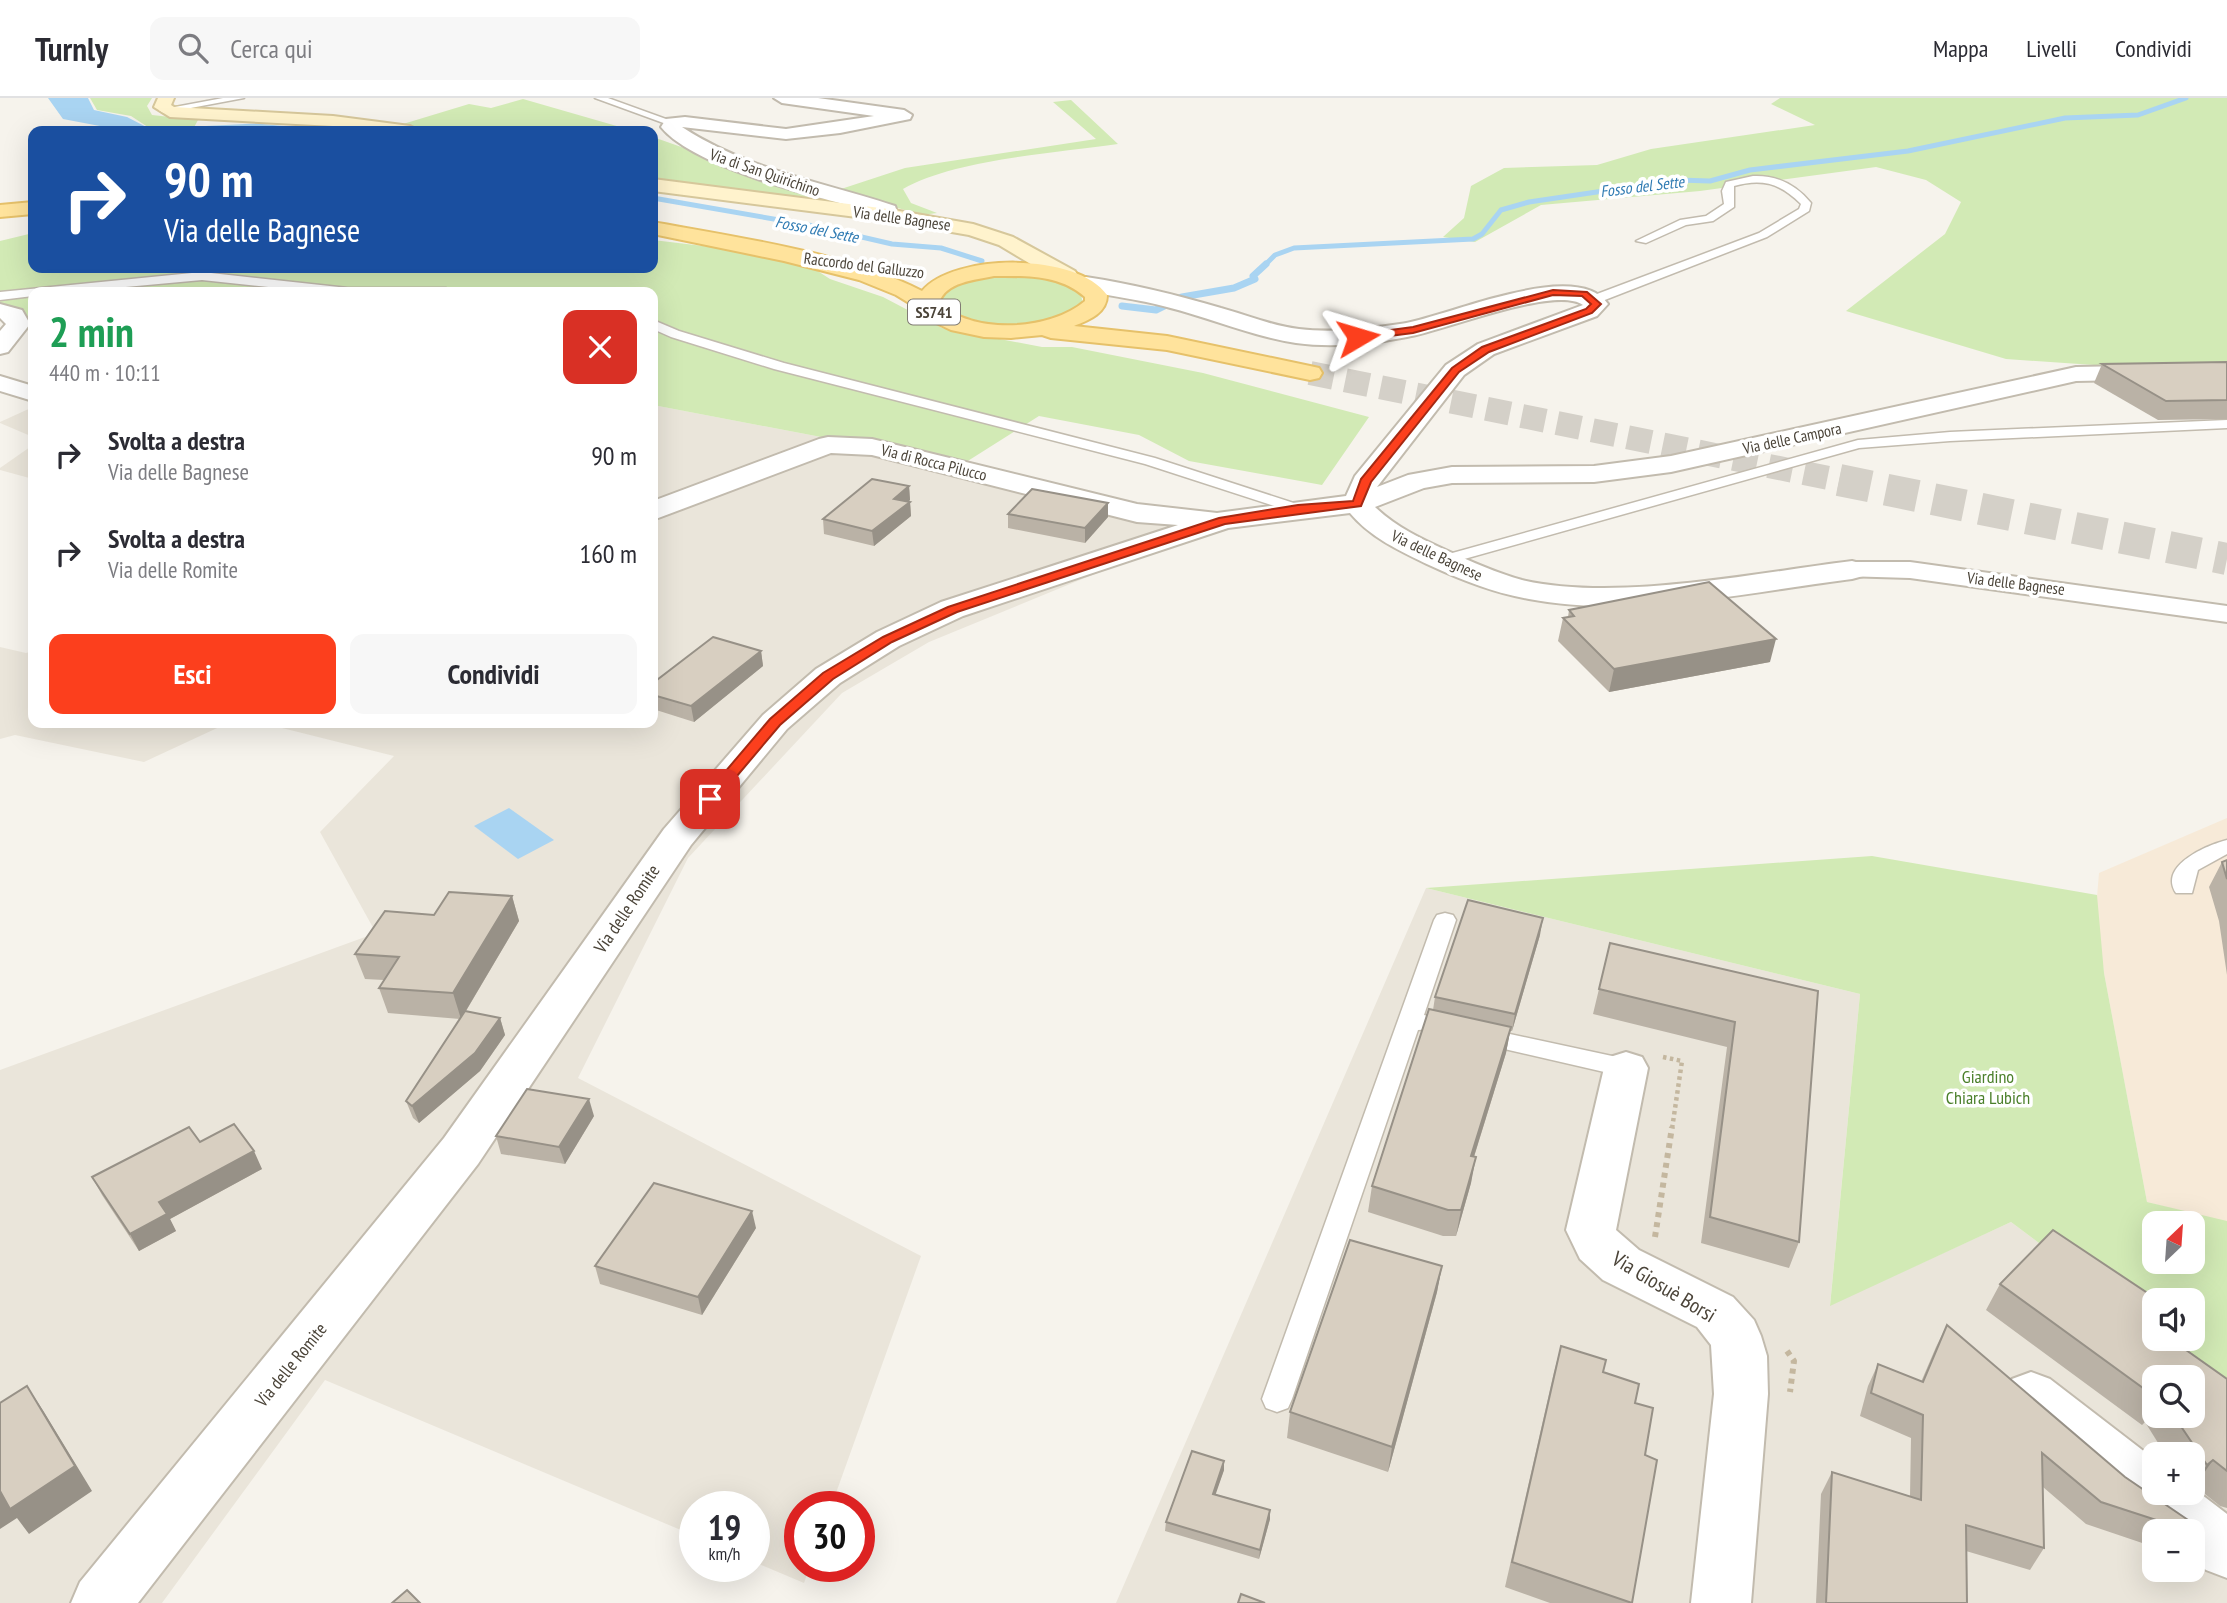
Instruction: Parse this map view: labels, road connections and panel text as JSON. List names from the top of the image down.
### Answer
{
  "streets": {
    "main road": ["Via delle Bagnese", "Raccordo del Galluzzo", "SS741"],
    "street": [
      "Via di San Quirichino",
      "Via delle Campora",
      "Via di Rocca Pilucco",
      "Via delle Romite",
      "Via Giosuè Borsi"
    ]
  },
  "crossings": [
    ["Via di San Quirichino", "Via delle Bagnese"],
    ["Via delle Bagnese", "SS741"],
    ["Via delle Bagnese", "Via delle Campora"],
    ["Via delle Bagnese", "Via delle Romite"],
    ["Raccordo del Galluzzo", "SS741"],
    ["Via delle Campora", "Via delle Romite"],
    ["Via di Rocca Pilucco", "Via delle Romite"]
  ],
  "water": ["Fosso del Sette"],
  "parks": ["Giardino Chiara Lubich"],
  "north": "top right",
  "page": {
    "header": "Turnly",
    "search": "Cerca qui",
    "nav": ["Mappa", "Livelli", "Condividi"],
    "turn": ["90 m", "Via delle Bagnese"],
    "heading": ["2 min", "440 m · 10:11"],
    "list": [
      {
        "name": "Svolta a destra",
        "note": "Via delle Bagnese",
        "value": "90 m"
      },
      {
        "name": "Svolta a destra",
        "note": "Via delle Romite",
        "value": "160 m"
      }
    ],
    "buttons": ["Esci", "Condividi"],
    "map_buttons": ["+", "−"],
    "speed": "19 km/h",
    "limit": "30"
  }
}
